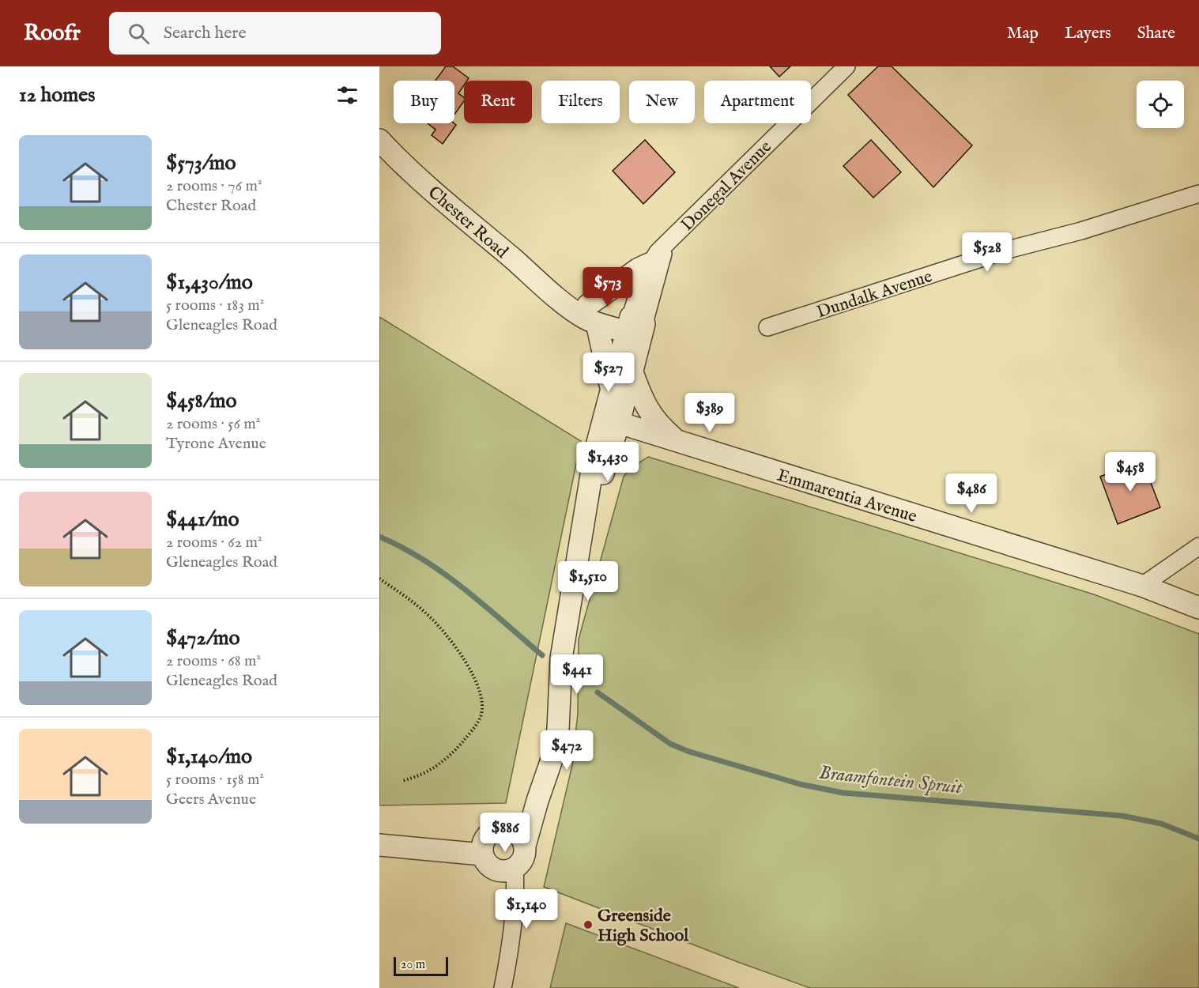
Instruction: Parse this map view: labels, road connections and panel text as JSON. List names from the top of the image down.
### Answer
{
  "streets": {
    "street": [
      "Donegal Avenue",
      "Chester Road",
      "Dundalk Avenue",
      "Emmarentia Avenue"
    ]
  },
  "crossings": [
    ["Donegal Avenue", "Chester Road"]
  ],
  "water": ["Braamfontein Spruit"],
  "places": ["Greenside High School"],
  "scale_bar": "20 m",
  "page": {
    "header": "Roofr",
    "search": "Search here",
    "nav": ["Map", "Layers", "Share"],
    "heading": "12 homes",
    "chip": [
      "Buy",
      "Rent",
      "Filters",
      "New",
      "Apartment"
    ],
    "list": [
      {
        "name": "$573/mo",
        "note": "2 rooms · 76 m² · Chester Road"
      },
      {
        "name": "$1,430/mo",
        "note": "5 rooms · 183 m² · Gleneagles Road"
      },
      {
        "name": "$458/mo",
        "note": "2 rooms · 56 m² · Tyrone Avenue"
      },
      {
        "name": "$441/mo",
        "note": "2 rooms · 62 m² · Gleneagles Road"
      },
      {
        "name": "$472/mo",
        "note": "2 rooms · 68 m² · Gleneagles Road"
      },
      {
        "name": "$1,140/mo",
        "note": "5 rooms · 158 m² · Geers Avenue"
      }
    ],
    "price": [
      "$528",
      "$573",
      "$527",
      "$389",
      "$1,430",
      "$458",
      "$486",
      "$1,510",
      "$441",
      "$472",
      "$886",
      "$1,140"
    ],
    "scale": "20 m"
  }
}
